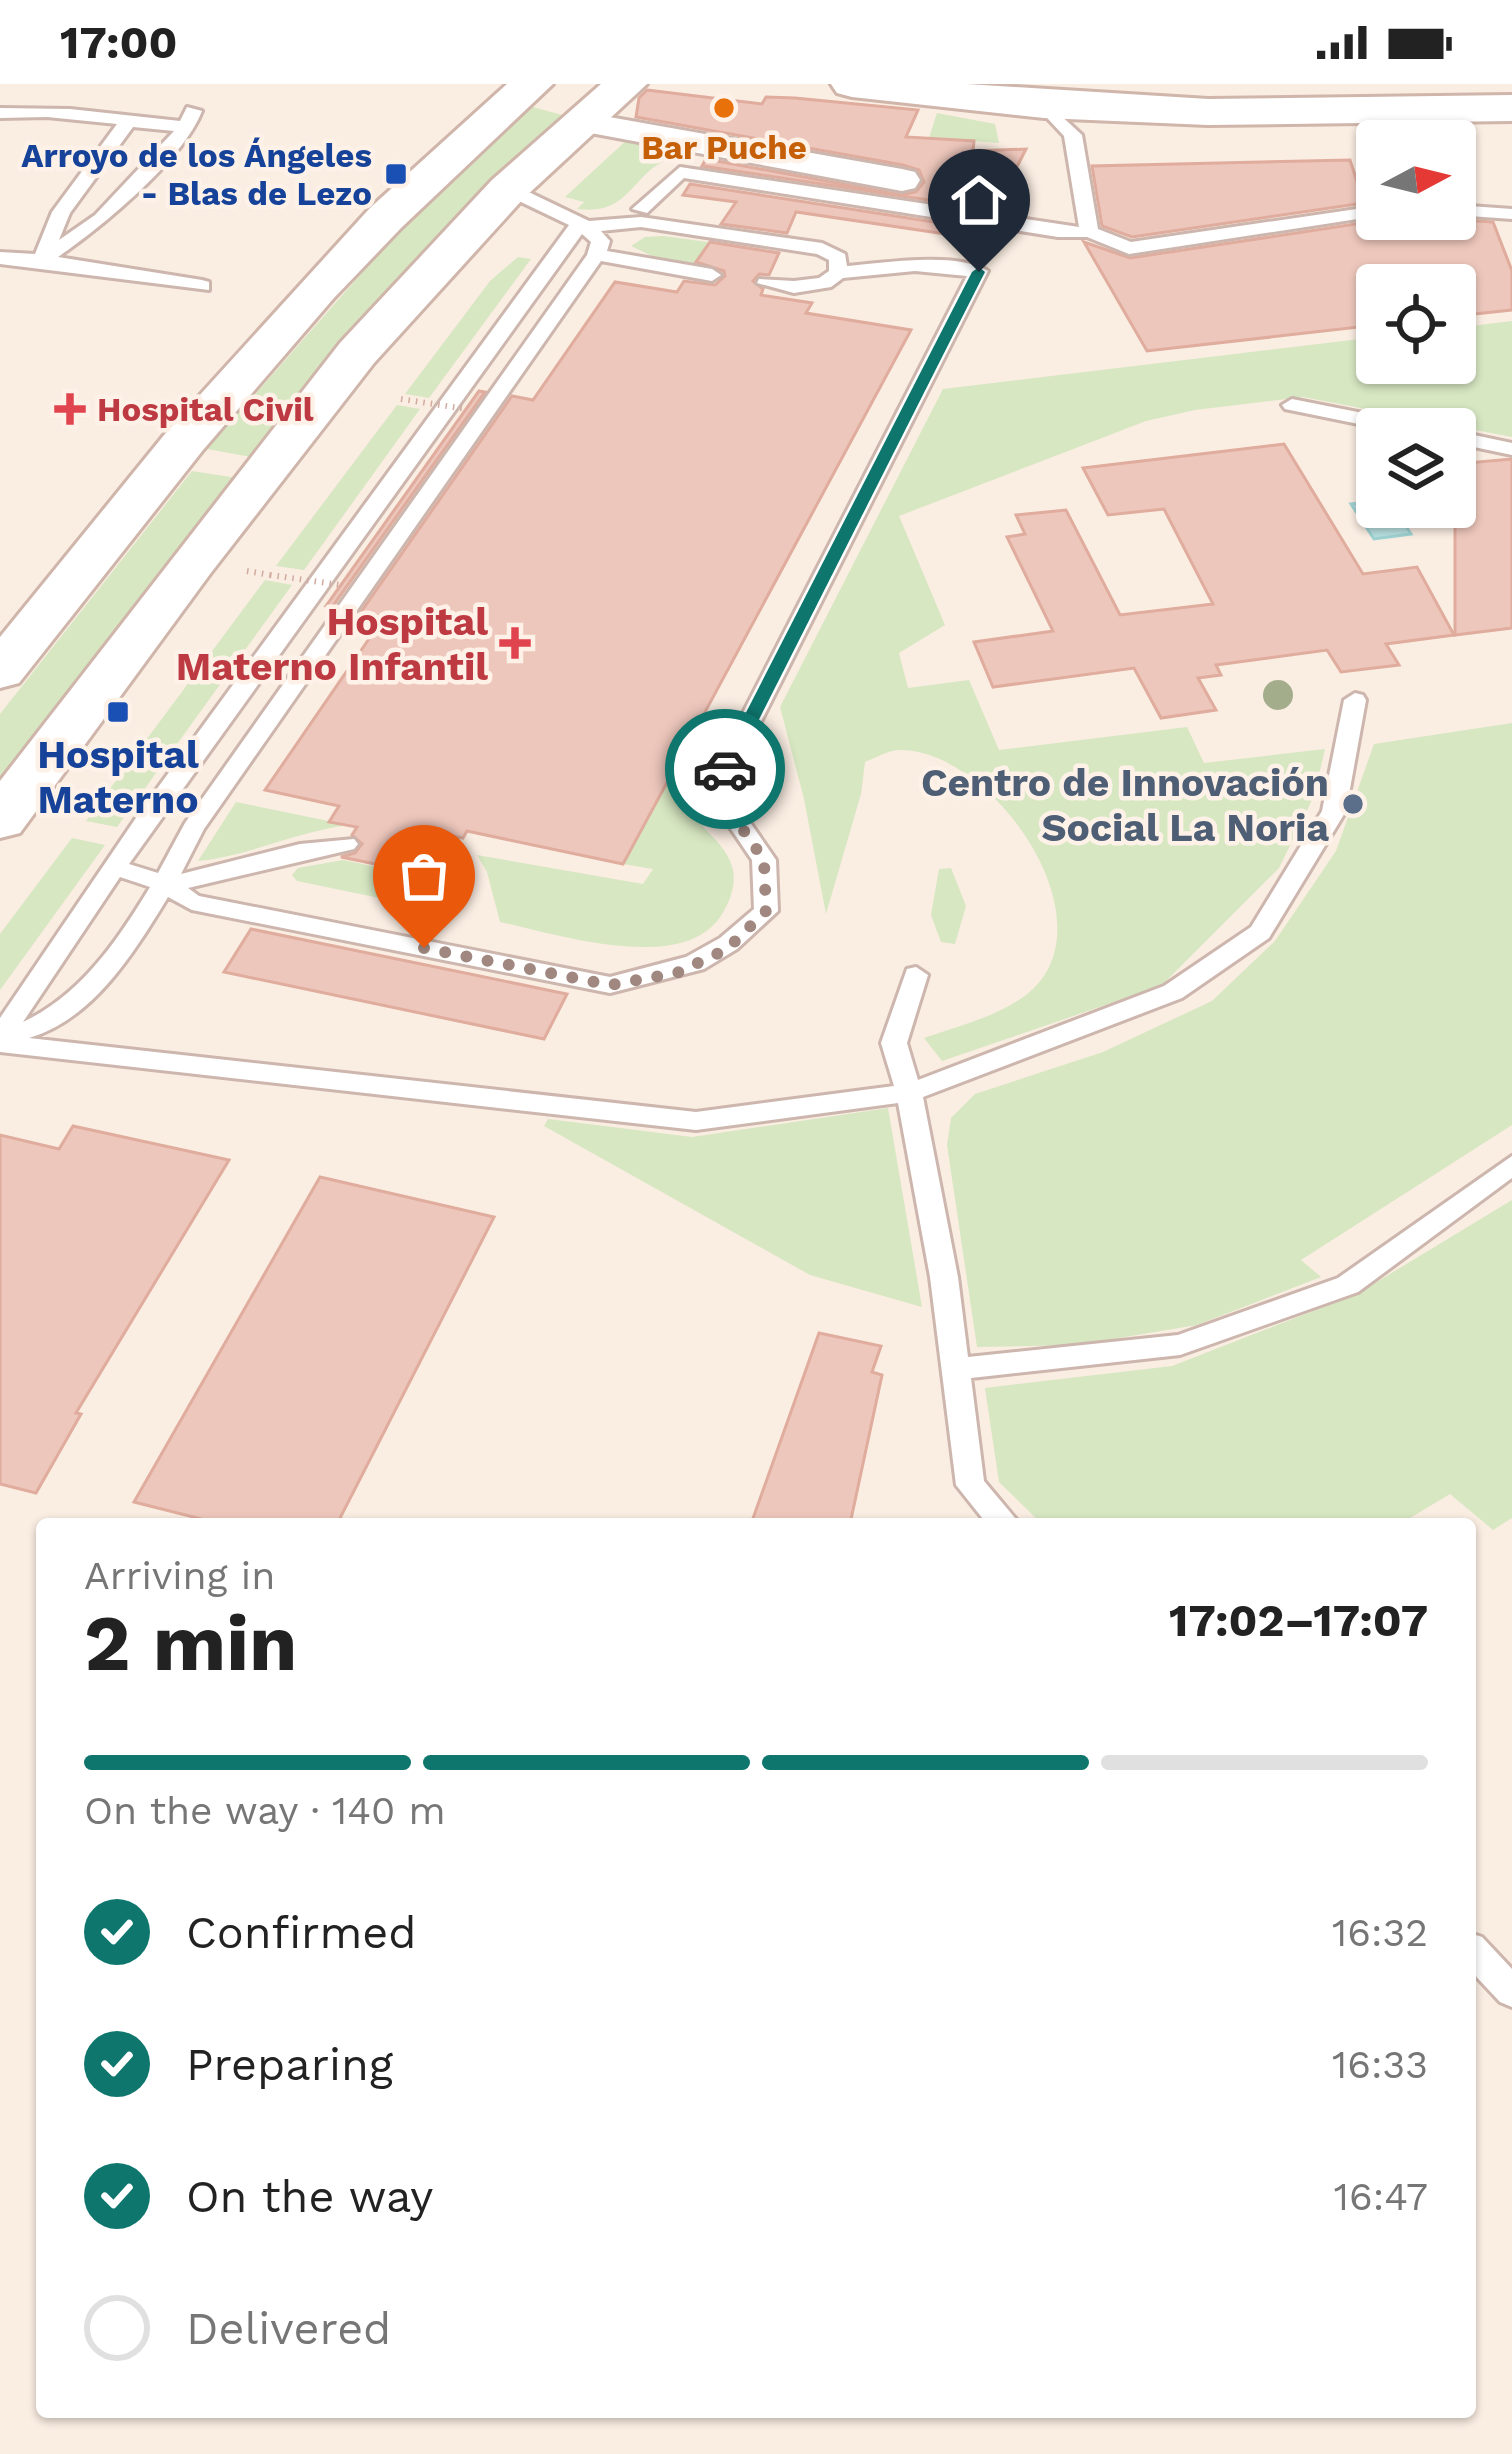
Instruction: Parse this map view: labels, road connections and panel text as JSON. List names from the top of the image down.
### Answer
{
  "places": {
    "other": ["Bar Puche", "Centro de Innovación Social La Noria"],
    "transit": ["Arroyo de los Ángeles - Blas de Lezo", "Hospital Materno"],
    "health": ["Hospital Civil", "Hospital Materno Infantil"]
  },
  "north": "right",
  "page": {
    "status": "17:00",
    "heading": ["2 min", "Arriving in", "17:02–17:07"],
    "bar": "On the way · 140 m",
    "list": [
      ["Confirmed", "16:32"],
      ["Preparing", "16:33"],
      ["On the way", "16:47"],
      "Delivered"
    ]
  }
}
